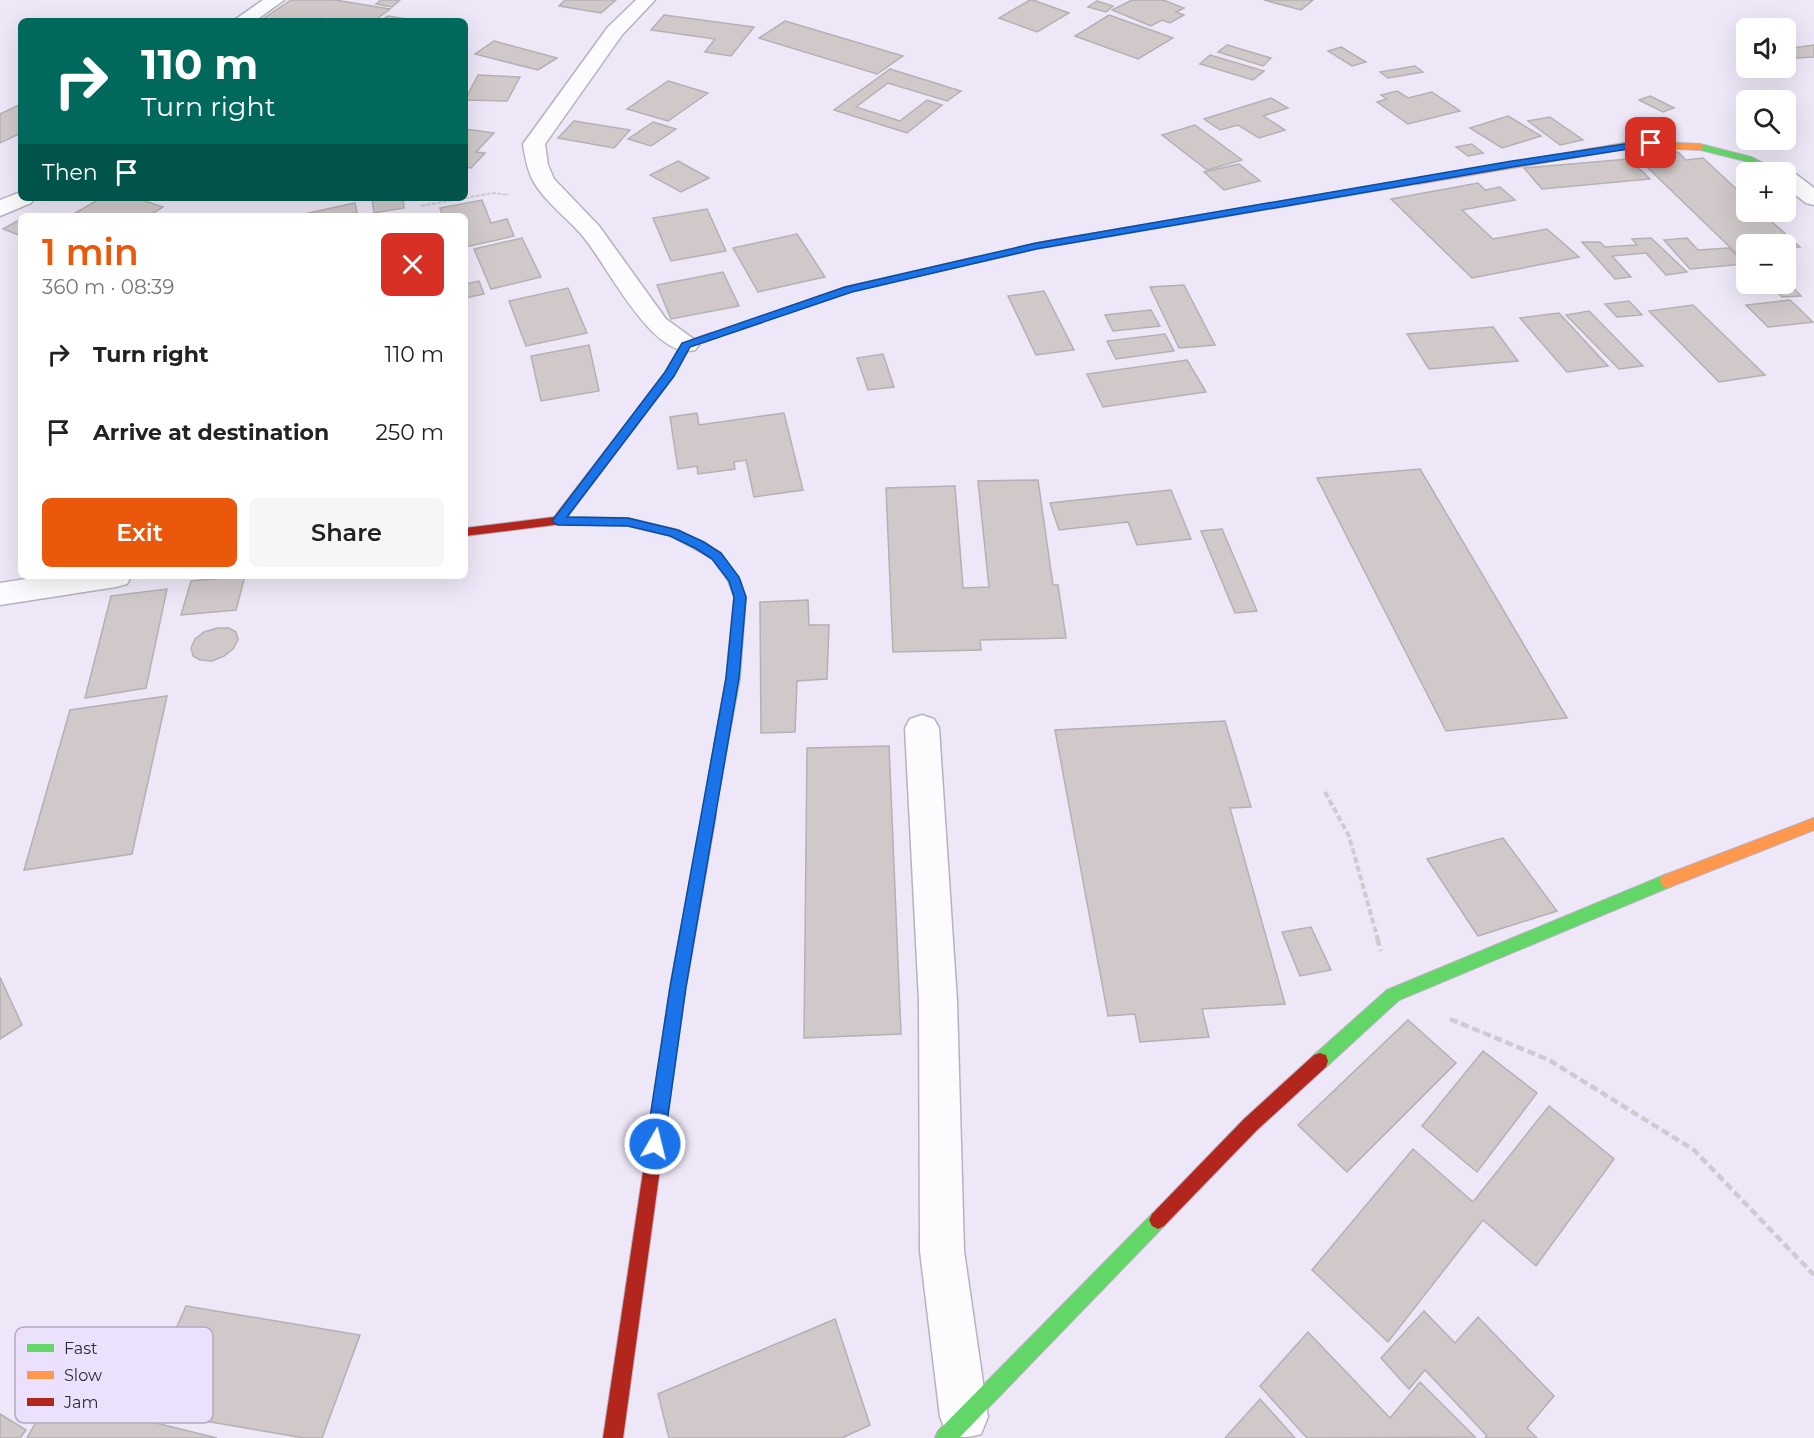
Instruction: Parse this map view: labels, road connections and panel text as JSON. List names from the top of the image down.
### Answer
{
  "legend": ["Fast", "Slow", "Jam"],
  "page": {
    "map_buttons": ["+", "−"],
    "turn": ["110 m", "Turn right"],
    "then": "Then",
    "heading": ["1 min", "360 m · 08:39"],
    "list": [
      {
        "name": "Turn right",
        "value": "110 m"
      },
      {
        "name": "Arrive at destination",
        "value": "250 m"
      }
    ],
    "buttons": ["Exit", "Share"]
  }
}
